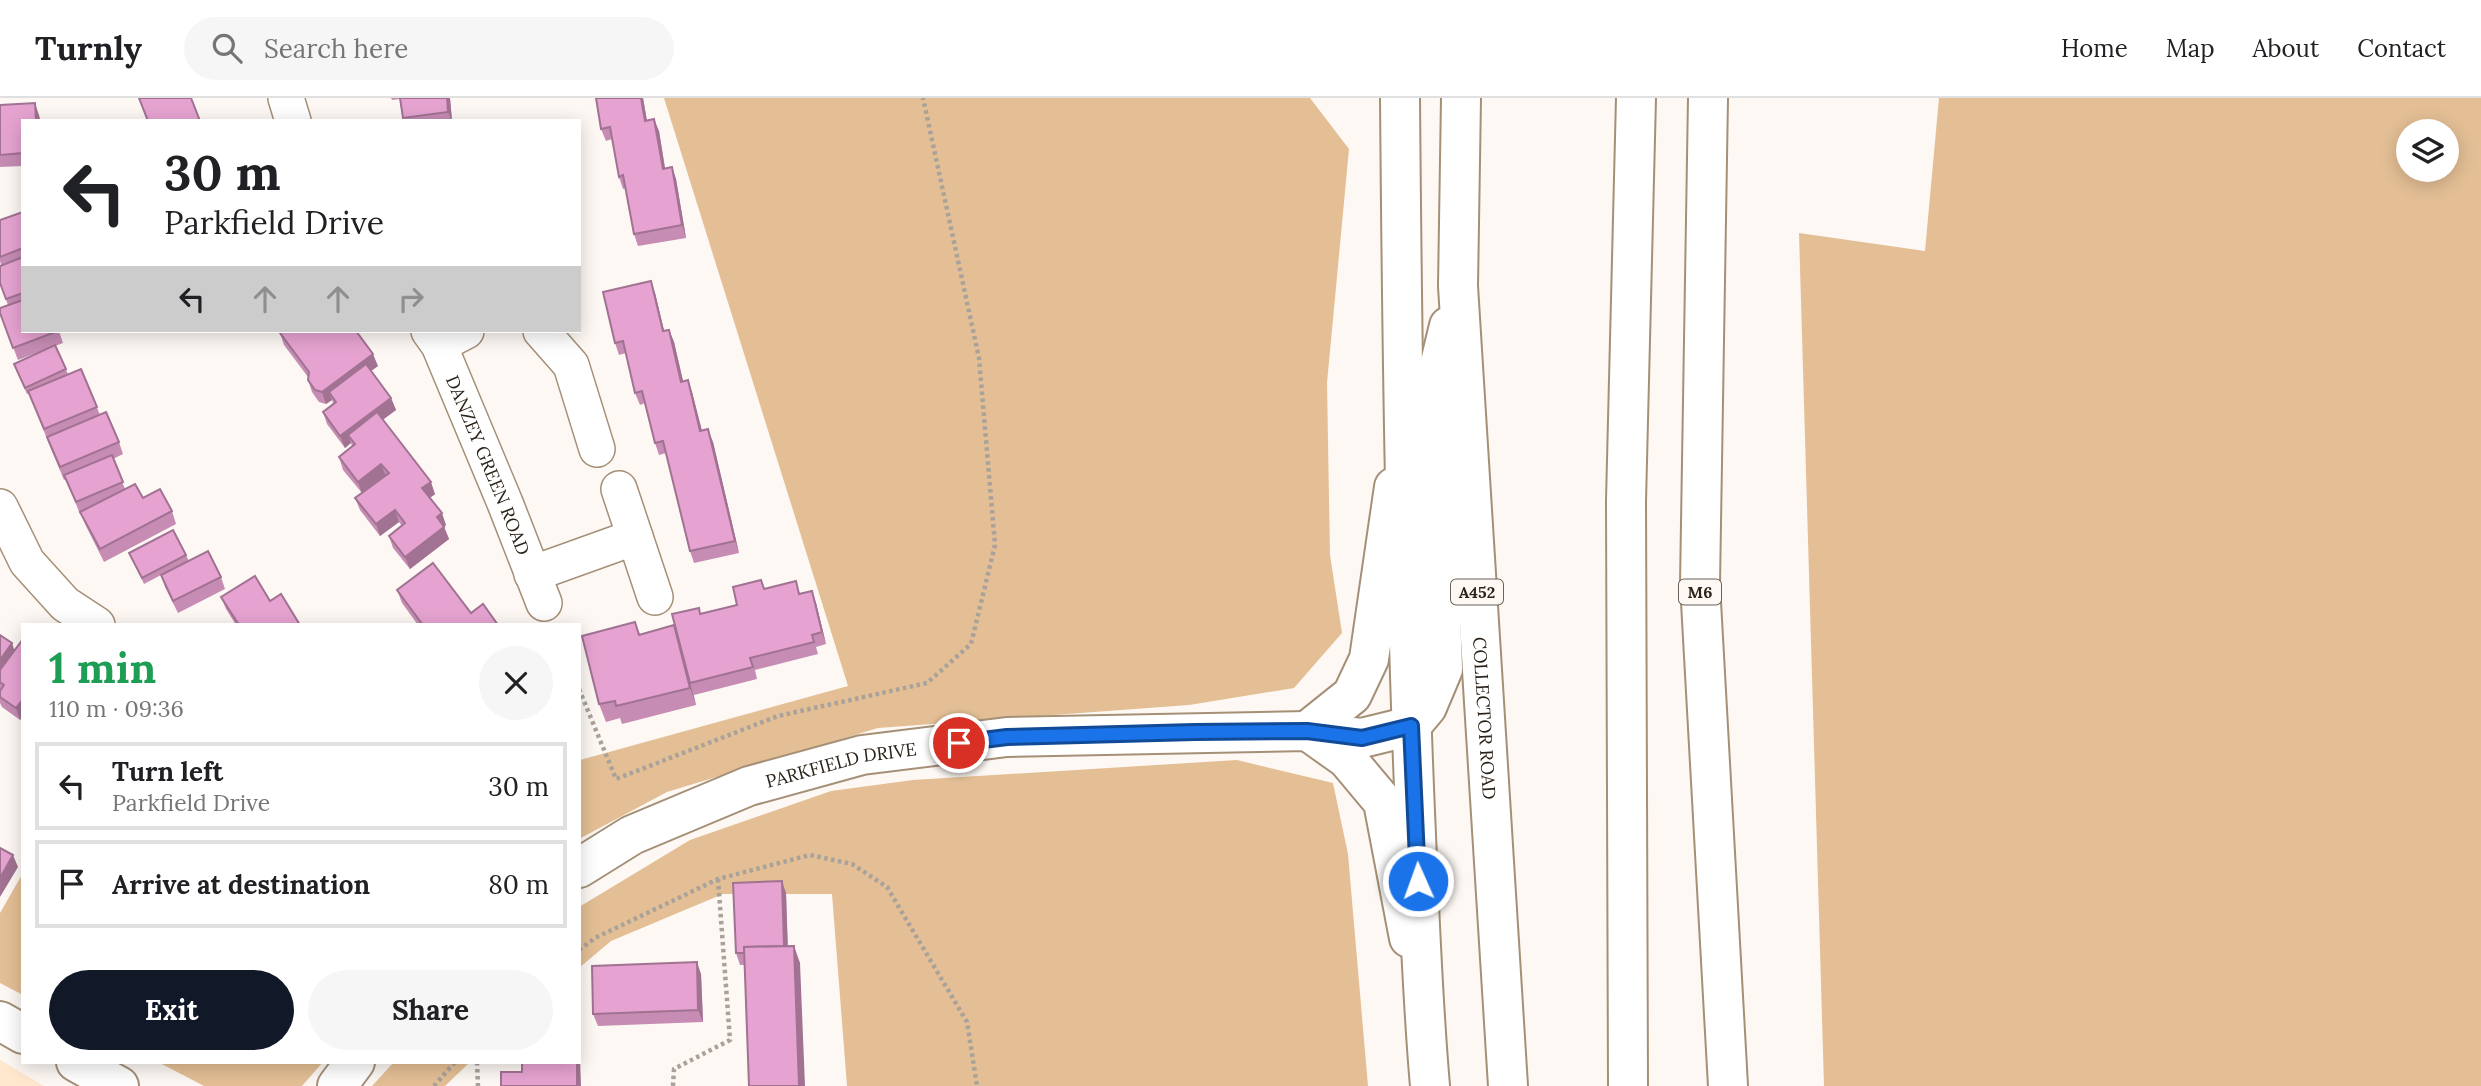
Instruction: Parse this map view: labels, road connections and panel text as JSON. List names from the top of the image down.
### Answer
{
  "streets": {
    "main road": [
      "A452",
      "M6",
      "COLLECTOR ROAD",
      "PARKFIELD DRIVE"
    ],
    "street": ["DANZEY GREEN ROAD"]
  },
  "page": {
    "header": "Turnly",
    "search": "Search here",
    "nav": [
      "Home",
      "Map",
      "About",
      "Contact"
    ],
    "turn": ["30 m", "Parkfield Drive"],
    "heading": ["1 min", "110 m · 09:36"],
    "list": [
      {
        "name": "Turn left",
        "note": "Parkfield Drive",
        "value": "30 m"
      },
      {
        "name": "Arrive at destination",
        "value": "80 m"
      }
    ],
    "buttons": ["Exit", "Share"]
  }
}
